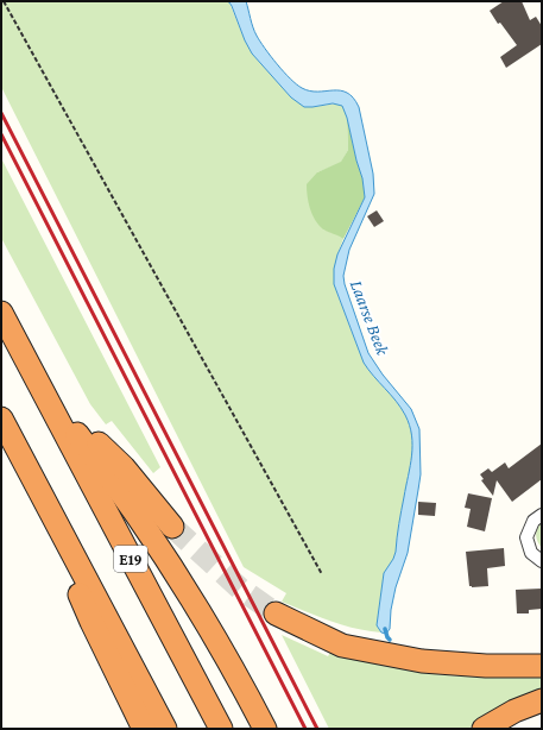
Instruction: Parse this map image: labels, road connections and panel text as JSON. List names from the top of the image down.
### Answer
{
  "streets": {
    "highway": ["E19"]
  },
  "water": ["Laarse Beek"]
}
